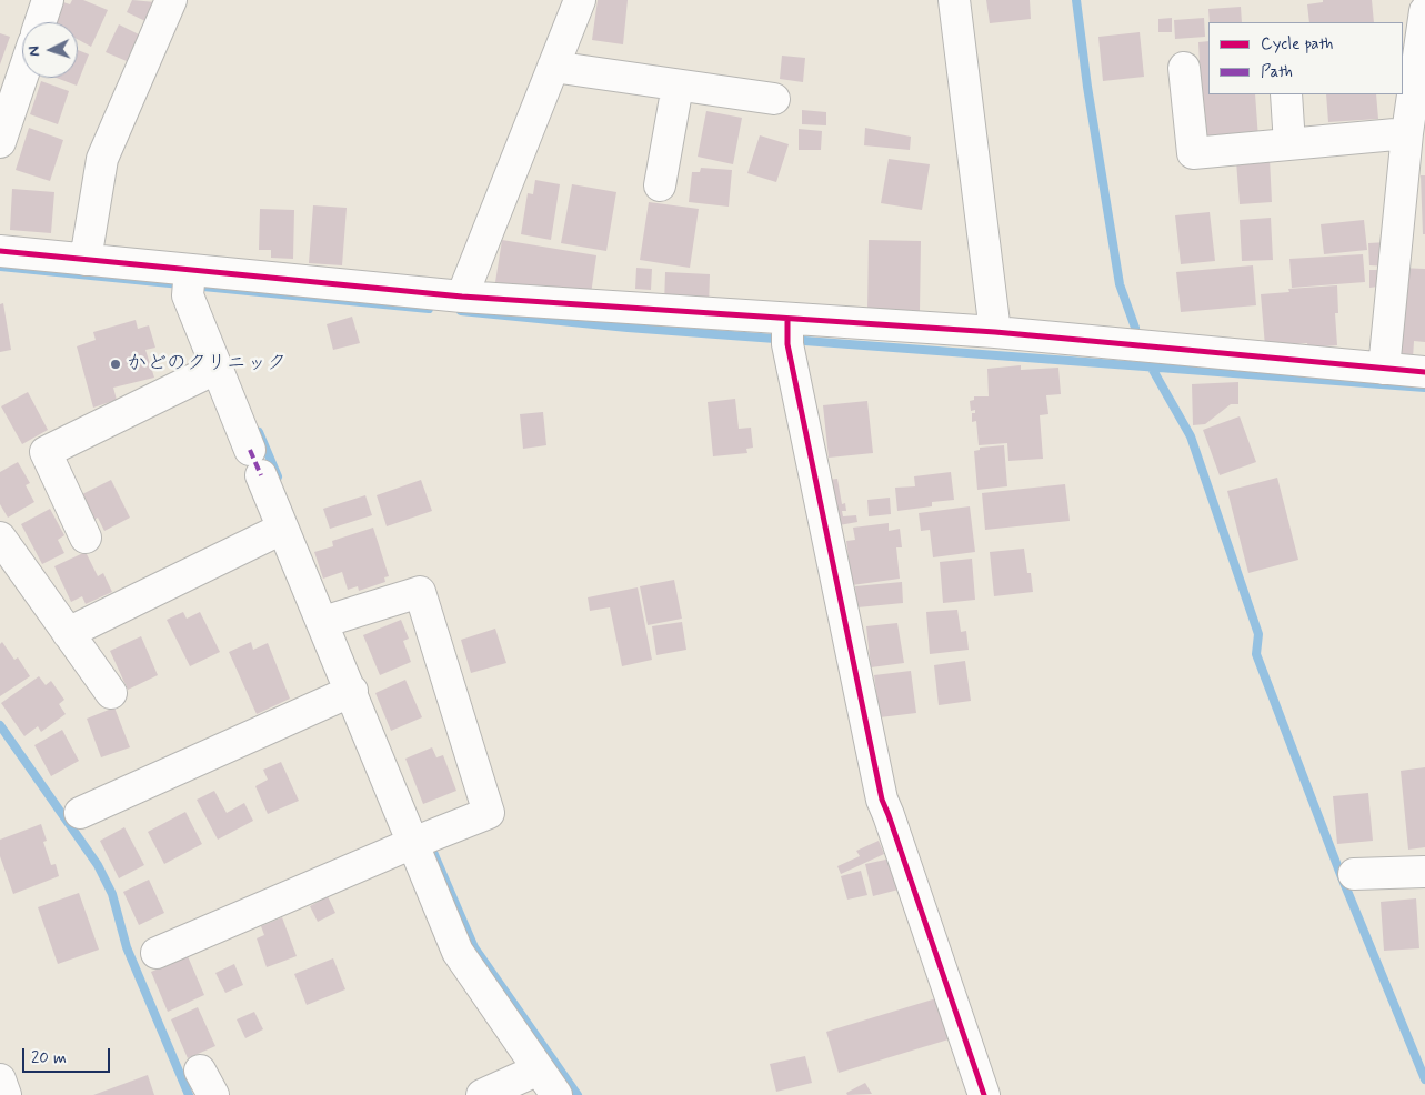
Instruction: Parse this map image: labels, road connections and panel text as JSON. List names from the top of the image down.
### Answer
{
  "places": ["かどのクリニック"],
  "legend": ["Cycle path", "Path"],
  "scale_bar": "20 m",
  "north": "left"
}
